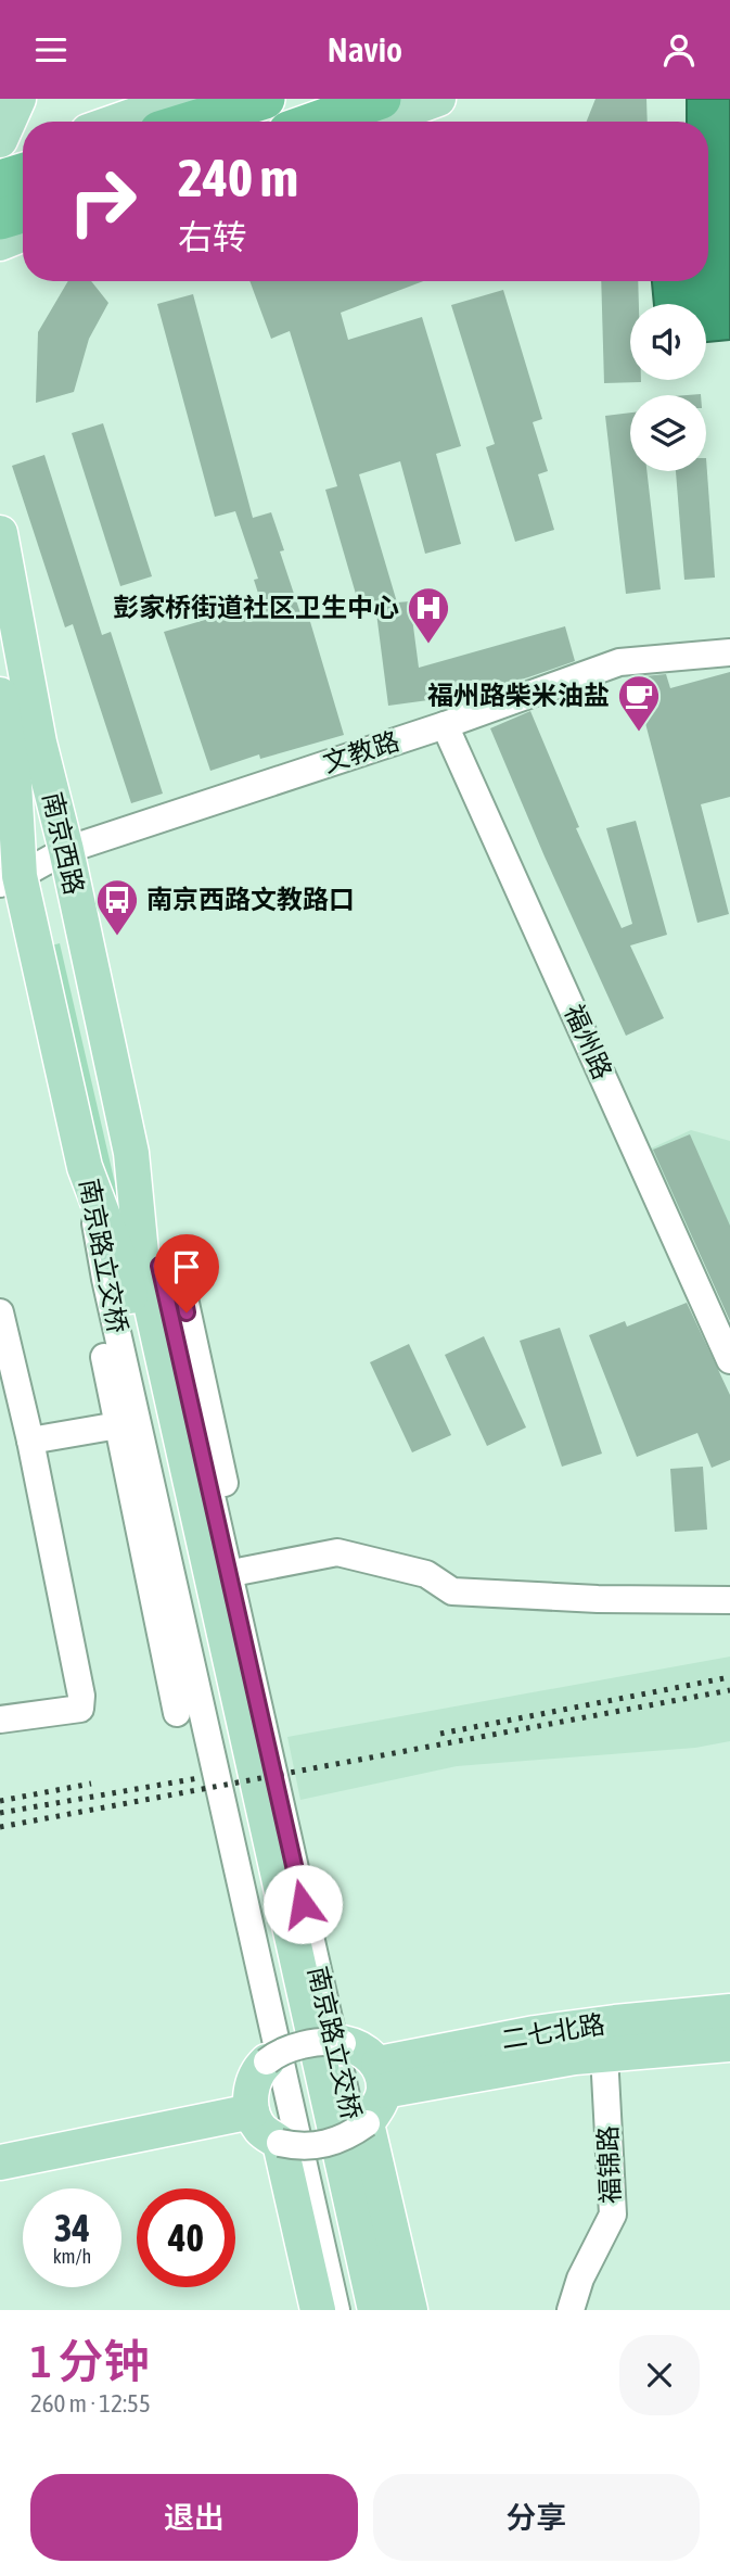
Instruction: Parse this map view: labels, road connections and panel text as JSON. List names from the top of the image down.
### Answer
{
  "streets": {
    "main road": ["南京西路", "南京路立交桥", "二七北路"],
    "street": ["文教路", "福州路", "福锦路"]
  },
  "crossings": [
    ["文教路", "南京西路"],
    ["文教路", "福州路"],
    ["南京西路", "南京路立交桥"],
    ["二七北路", "福锦路"]
  ],
  "places": {
    "hospital": ["彭家桥街道社区卫生中心"],
    "cafe": ["福州路柴米油盐"],
    "bus stop": ["南京西路文教路口"]
  },
  "page": {
    "header": "Navio",
    "turn": ["240 m", "右转"],
    "speed": "34 km/h",
    "limit": "40",
    "heading": ["1 分钟", "260 m · 12:55"],
    "buttons": ["退出", "分享"]
  }
}
